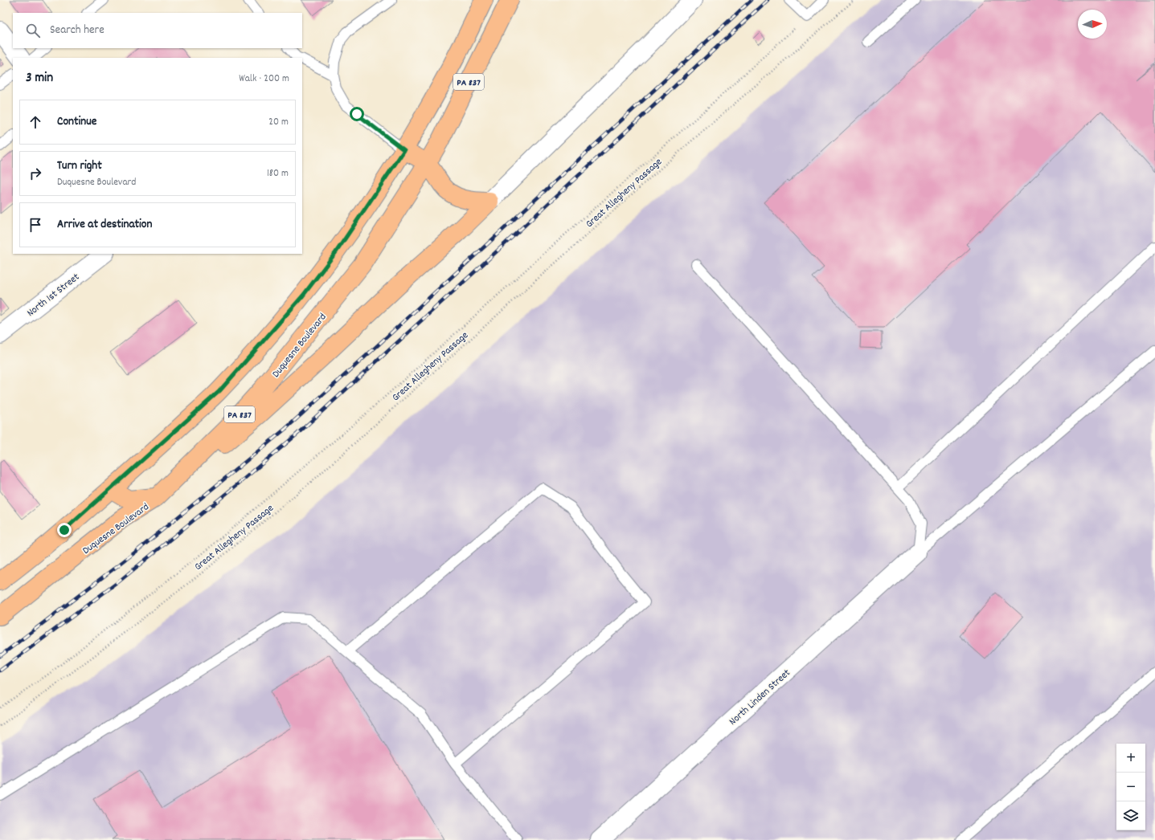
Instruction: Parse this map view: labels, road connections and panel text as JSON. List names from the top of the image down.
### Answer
{
  "streets": {
    "main road": ["PA 837", "Duquesne Boulevard"],
    "street": ["North 1st Street", "North Linden Street"],
    "path": ["Great Allegheny Passage"]
  },
  "north": "right",
  "page": {
    "search": "Search here",
    "heading": ["3 min", "Walk · 200 m"],
    "list": [
      ["Continue", "20 m"],
      ["Turn right", "Duquesne Boulevard", "180 m"],
      "Arrive at destination"
    ],
    "map_buttons": ["+", "−"]
  }
}
